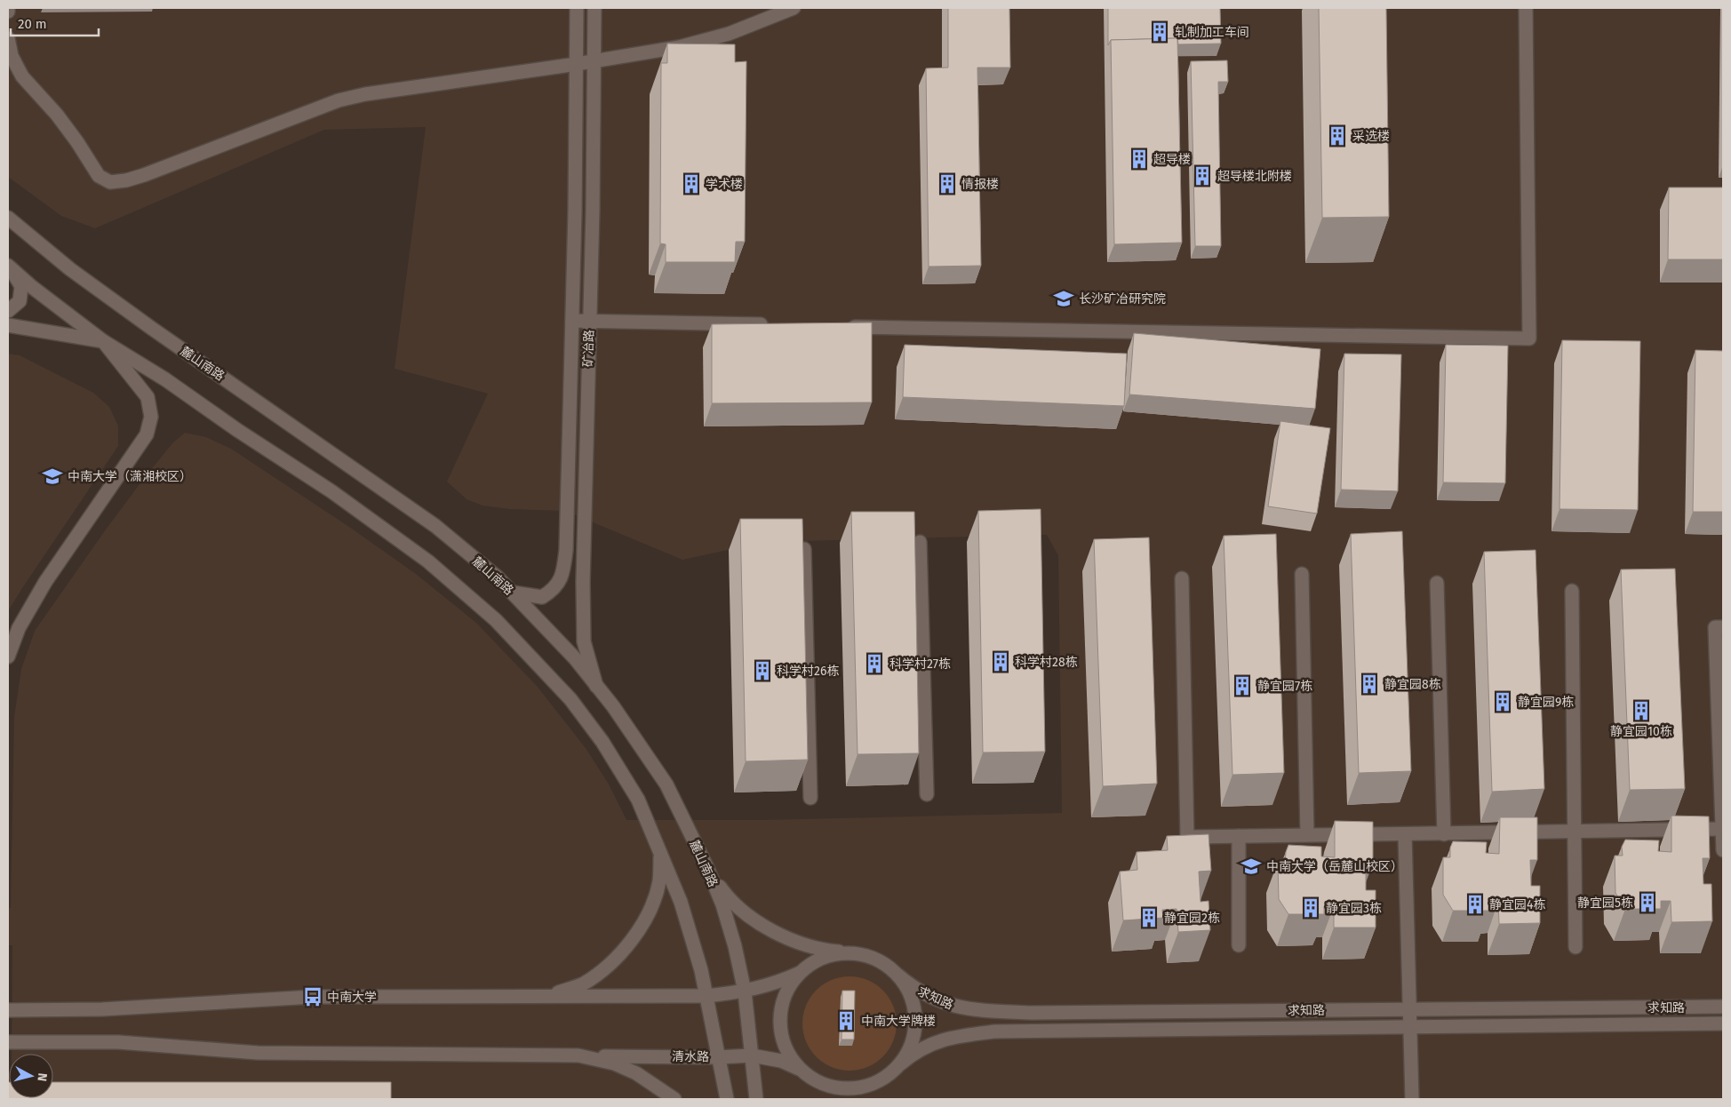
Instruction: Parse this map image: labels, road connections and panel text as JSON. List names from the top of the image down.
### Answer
{
  "streets": {
    "street": [
      "矿冶路",
      "麓山南路",
      "求知路",
      "清水路"
    ]
  },
  "crossings": [
    ["矿冶路", "麓山南路"],
    ["麓山南路", "清水路"],
    ["求知路", "清水路"]
  ],
  "places": {
    "building": [
      "轧制加工车间",
      "采选楼",
      "超导楼",
      "超导楼北附楼",
      "学术楼",
      "情报楼",
      "科学村28栋",
      "科学村27栋",
      "科学村26栋",
      "静宜园8栋",
      "静宜园7栋",
      "静宜园9栋",
      "静宜园10栋",
      "静宜园5栋",
      "静宜园4栋",
      "静宜园3栋",
      "静宜园2栋",
      "中南大学牌楼"
    ],
    "school or university": ["长沙矿冶研究院", "中南大学（潇湘校区）", "中南大学（岳麓山校区）"],
    "bus stop": ["中南大学"]
  },
  "scale_bar": "20 m",
  "north": "right"
}
